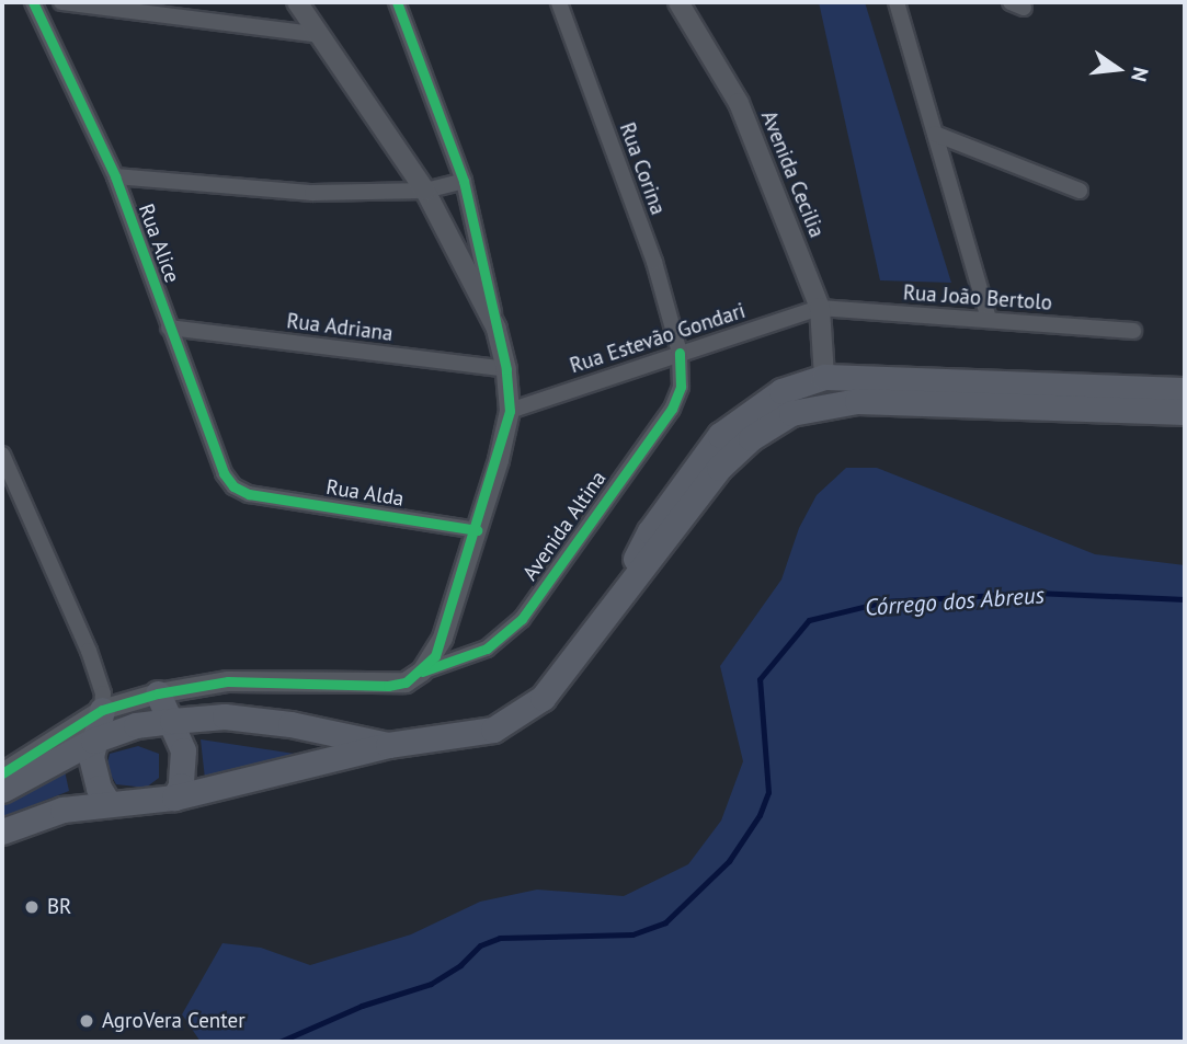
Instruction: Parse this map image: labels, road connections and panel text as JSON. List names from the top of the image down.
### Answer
{
  "streets": {
    "street": [
      "Rua Corina",
      "Avenida Cecilia",
      "Rua Alice",
      "Rua João Bertolo",
      "Rua Adriana",
      "Rua Estevão Gondari",
      "Rua Alda",
      "Avenida Altina"
    ]
  },
  "crossings": [
    ["Rua Corina", "Rua Estevão Gondari"],
    ["Rua Corina", "Avenida Altina"],
    ["Avenida Cecilia", "Rua João Bertolo"],
    ["Avenida Cecilia", "Rua Estevão Gondari"],
    ["Rua Alice", "Rua Adriana"],
    ["Rua Alice", "Rua Alda"],
    ["Rua João Bertolo", "Rua Estevão Gondari"],
    ["Rua Estevão Gondari", "Avenida Altina"]
  ],
  "water": ["Córrego dos Abreus"],
  "places": ["BR", "AgroVera Center"],
  "north": "right"
}
